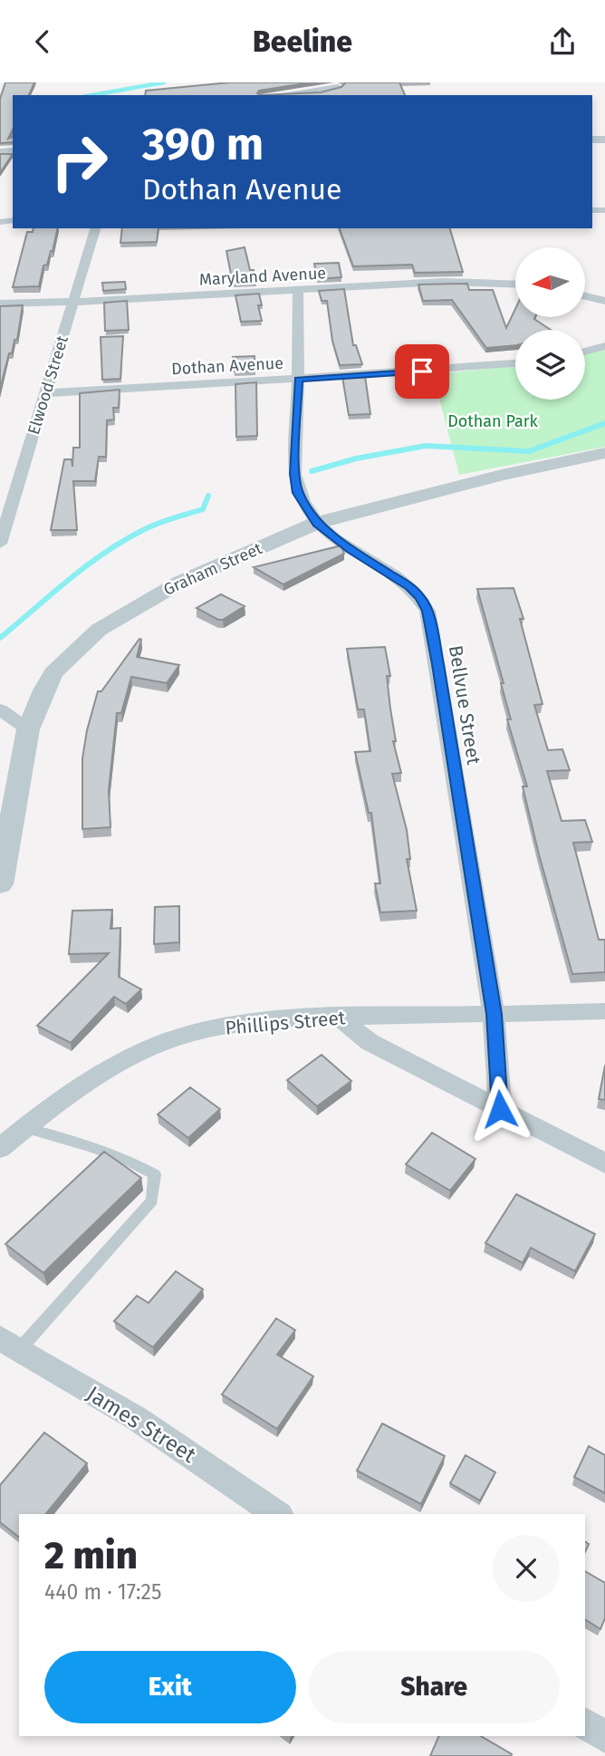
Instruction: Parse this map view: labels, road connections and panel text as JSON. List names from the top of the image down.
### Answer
{
  "streets": {
    "street": [
      "Maryland Avenue",
      "Dothan Avenue",
      "Elwood Street",
      "Graham Street",
      "Bellvue Street",
      "Phillips Street",
      "James Street"
    ]
  },
  "crossings": [
    ["Maryland Avenue", "Elwood Street"],
    ["Maryland Avenue", "Bellvue Street"],
    ["Dothan Avenue", "Elwood Street"],
    ["Dothan Avenue", "Bellvue Street"],
    ["Graham Street", "Bellvue Street"],
    ["Bellvue Street", "Phillips Street"]
  ],
  "parks": ["Dothan Park"],
  "north": "left",
  "page": {
    "header": "Beeline",
    "turn": ["390 m", "Dothan Avenue"],
    "heading": ["2 min", "440 m · 17:25"],
    "buttons": ["Exit", "Share"]
  }
}
